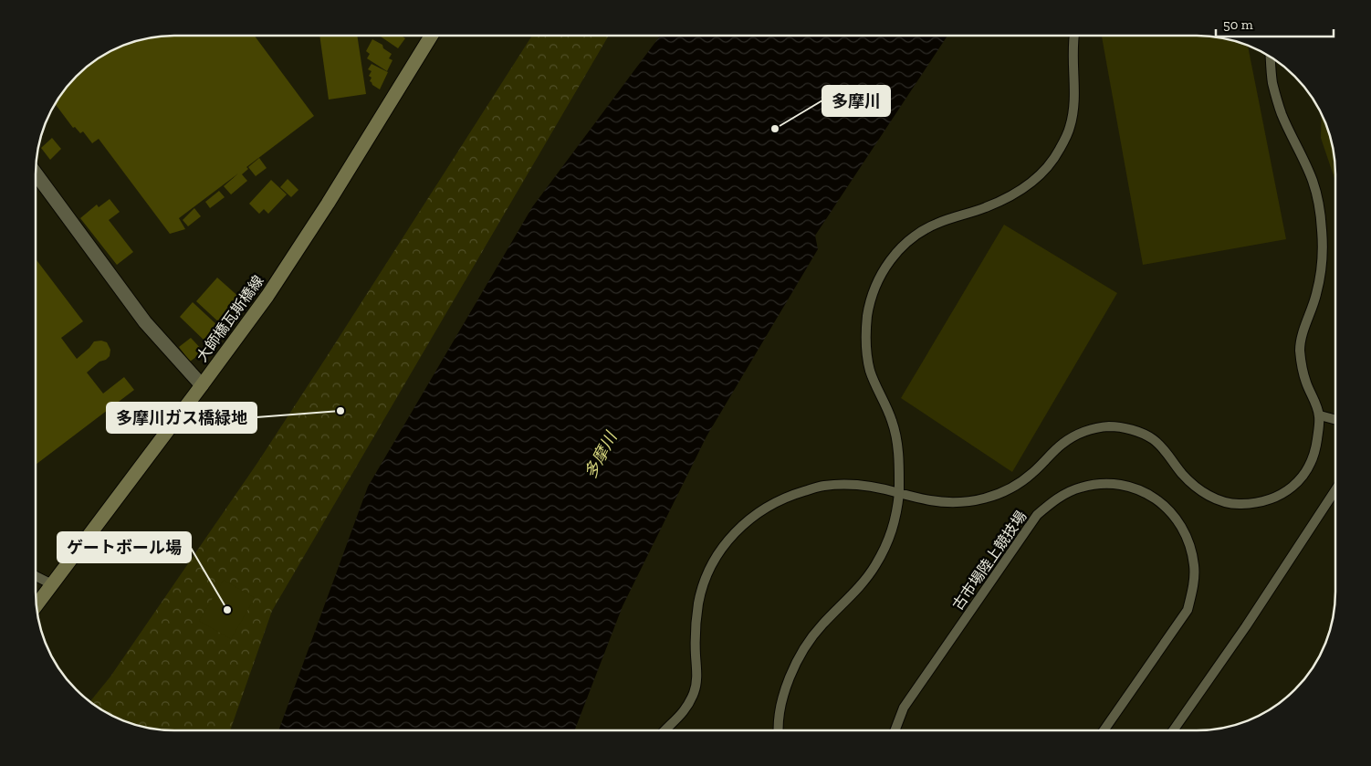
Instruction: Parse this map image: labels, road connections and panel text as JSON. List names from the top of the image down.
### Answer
{
  "streets": {
    "street": ["大師橋瓦斯橋線"],
    "lane": ["古市場陸上競技場"]
  },
  "water": ["多摩川"],
  "places": ["多摩川", "多摩川ガス橋緑地", "ゲートボール場"],
  "scale_bar": "50 m"
}
